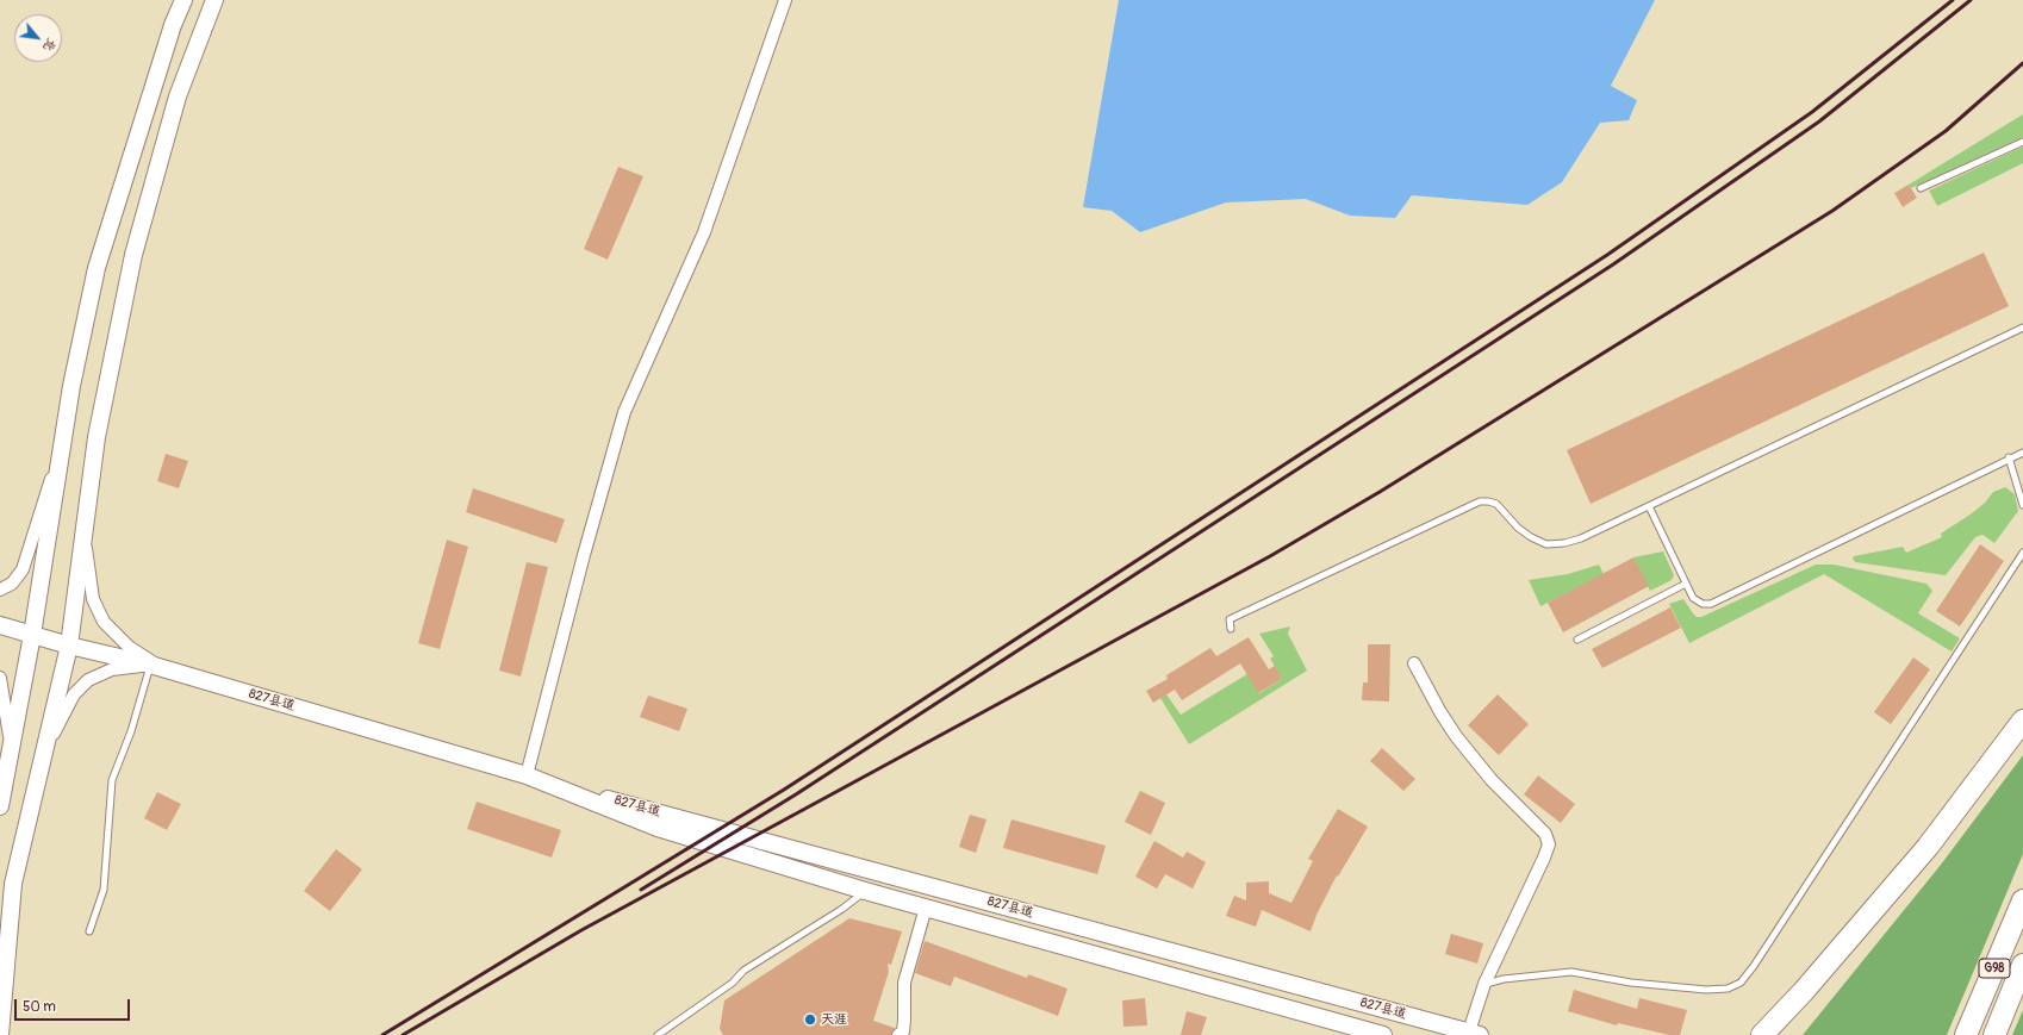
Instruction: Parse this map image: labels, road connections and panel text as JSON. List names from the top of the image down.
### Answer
{
  "streets": {
    "highway": ["G98"],
    "main road": ["827县道"]
  },
  "places": ["天涯"],
  "scale_bar": "50 m",
  "north": "bottom right"
}
